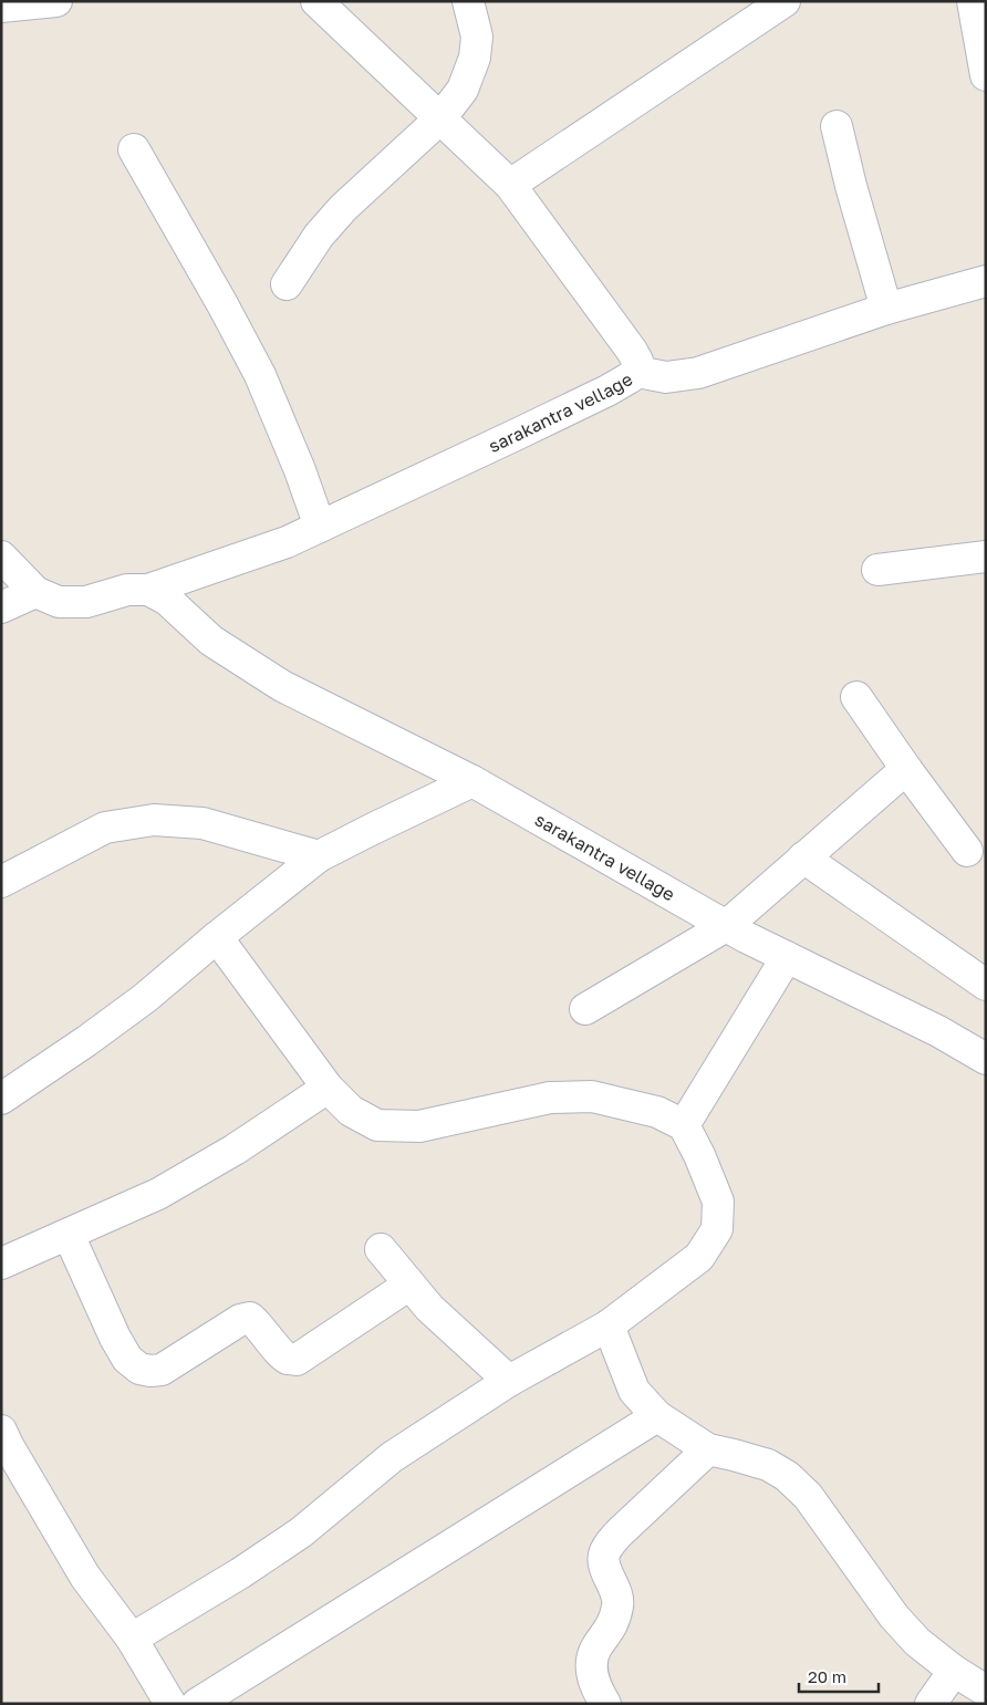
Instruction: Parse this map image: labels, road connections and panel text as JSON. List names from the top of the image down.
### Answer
{
  "streets": {
    "street": ["sarakantra vellage"]
  },
  "scale_bar": "20 m"
}
